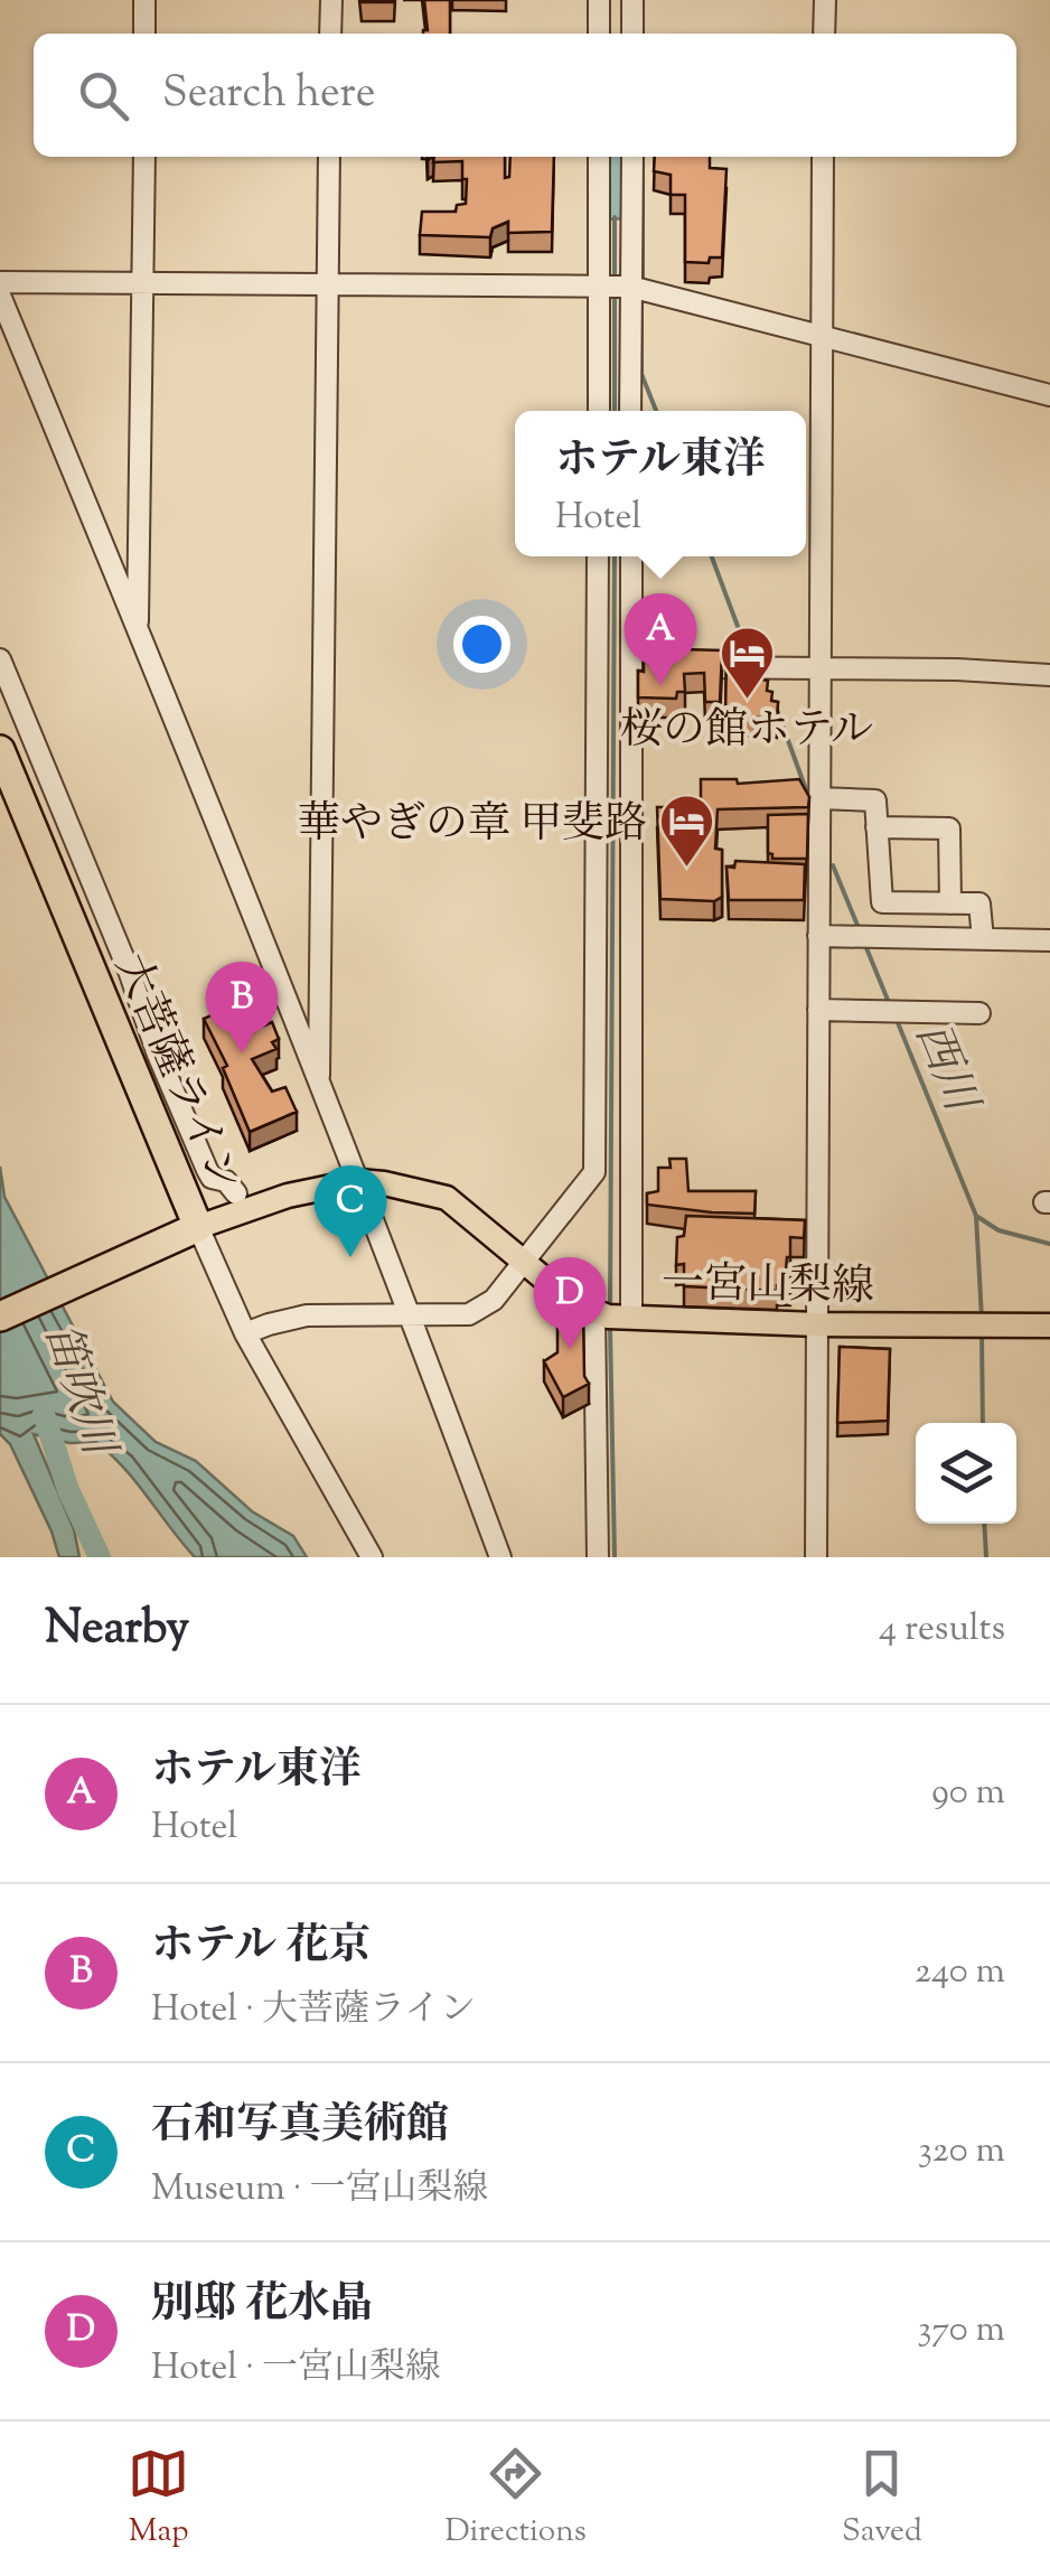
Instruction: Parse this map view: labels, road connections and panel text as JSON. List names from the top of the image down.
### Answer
{
  "streets": {
    "highway": ["大菩薩ライン"],
    "main road": ["一宮山梨線"]
  },
  "water": ["西川", "笛吹川"],
  "places": {
    "hotel": ["桜の館ホテル", "華やぎの章 甲斐路"]
  },
  "page": {
    "search": "Search here",
    "popup": ["ホテル東洋", "Hotel"],
    "pins": [
      "A",
      "B",
      "C",
      "D"
    ],
    "heading": ["Nearby", "4 results"],
    "list": [
      {
        "mark": "A",
        "name": "ホテル東洋",
        "note": "Hotel",
        "value": "90 m"
      },
      {
        "mark": "B",
        "name": "ホテル 花京",
        "note": "Hotel · 大菩薩ライン",
        "value": "240 m"
      },
      {
        "mark": "C",
        "name": "石和写真美術館",
        "note": "Museum · 一宮山梨線",
        "value": "320 m"
      },
      {
        "mark": "D",
        "name": "別邸 花水晶",
        "note": "Hotel · 一宮山梨線",
        "value": "370 m"
      }
    ],
    "nav": ["Map", "Directions", "Saved"]
  }
}
